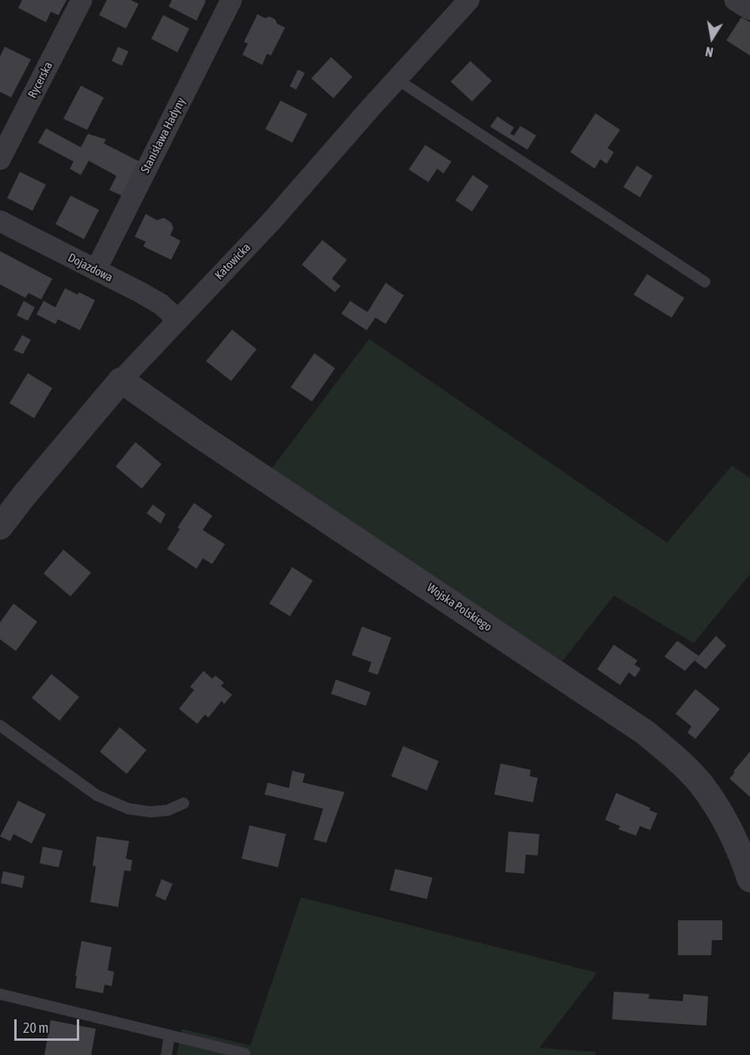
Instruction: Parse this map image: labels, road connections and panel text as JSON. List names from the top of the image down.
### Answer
{
  "streets": {
    "street": [
      "Rycerska",
      "Stanisława Hadyny",
      "Katowicka",
      "Dojazdowa",
      "Wojska Polskiego"
    ]
  },
  "crossings": [
    ["Stanisława Hadyny", "Dojazdowa"],
    ["Katowicka", "Dojazdowa"],
    ["Katowicka", "Wojska Polskiego"]
  ],
  "scale_bar": "20 m",
  "north": "bottom"
}
